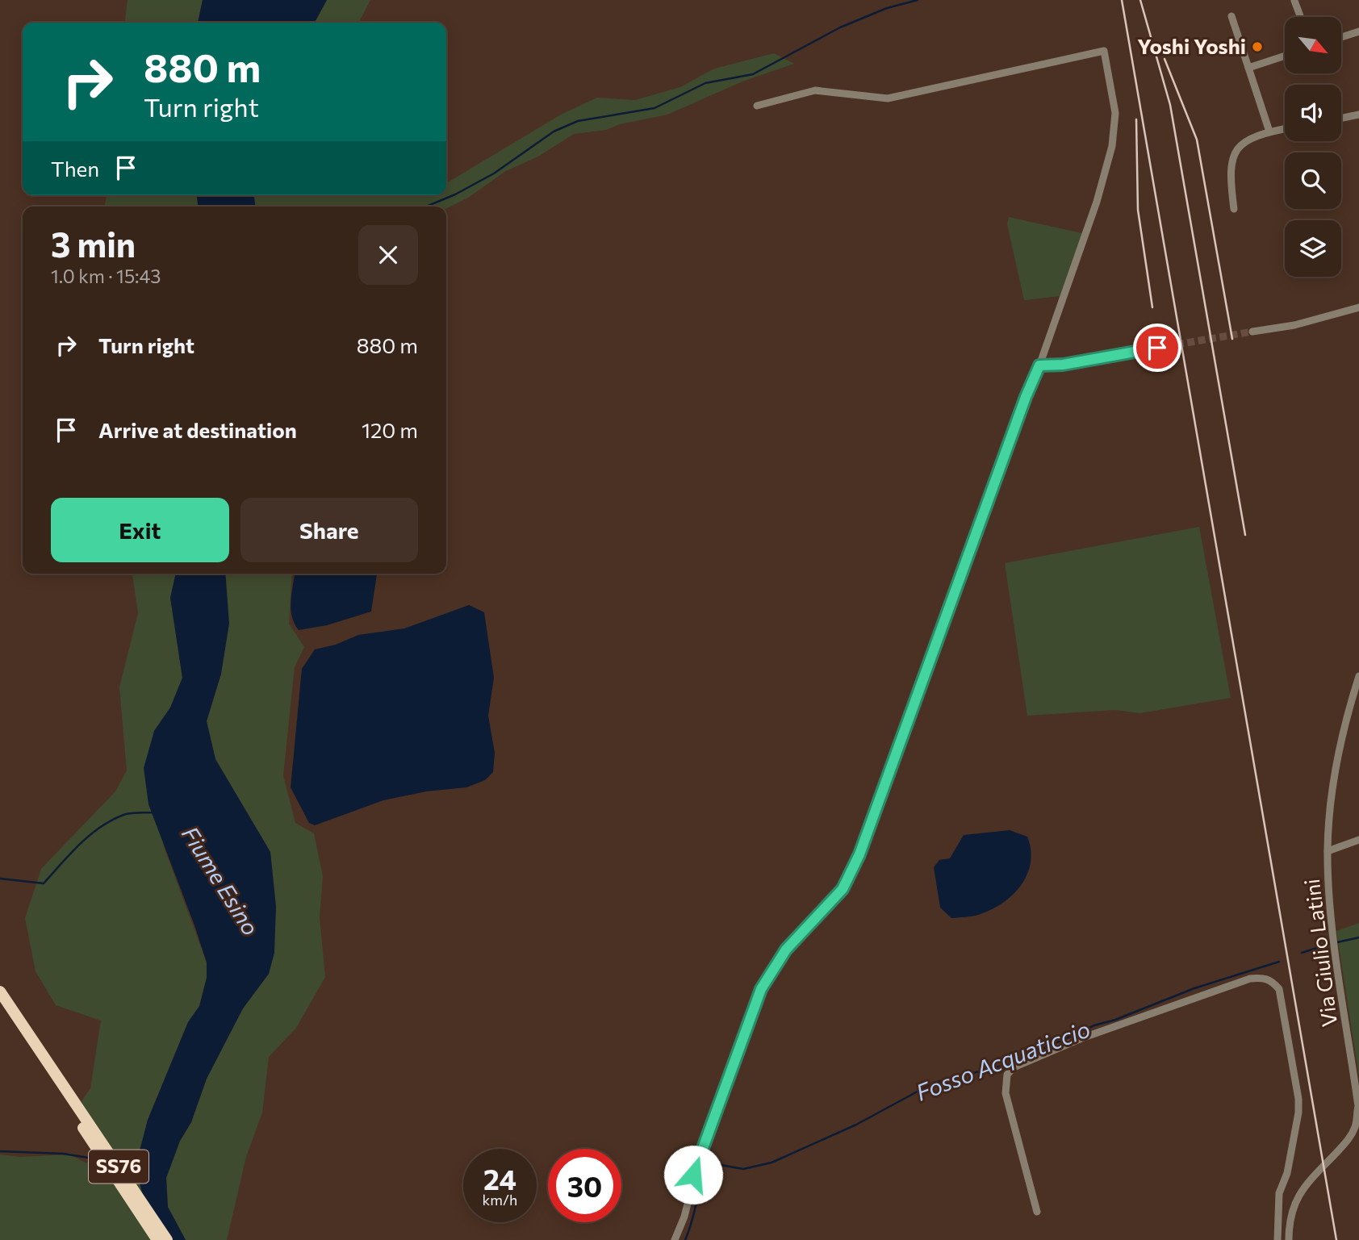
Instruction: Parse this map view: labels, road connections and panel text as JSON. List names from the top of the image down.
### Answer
{
  "streets": {
    "highway": ["SS76"],
    "street": ["Via Giulio Latini"]
  },
  "water": ["Fiume Esino", "Fosso Acquaticcio"],
  "places": ["Yoshi Yoshi"],
  "north": "bottom right",
  "page": {
    "turn": ["880 m", "Turn right"],
    "then": "Then",
    "heading": ["3 min", "1.0 km · 15:43"],
    "list": [
      {
        "name": "Turn right",
        "value": "880 m"
      },
      {
        "name": "Arrive at destination",
        "value": "120 m"
      }
    ],
    "buttons": ["Exit", "Share"],
    "speed": "24 km/h",
    "limit": "30"
  }
}
